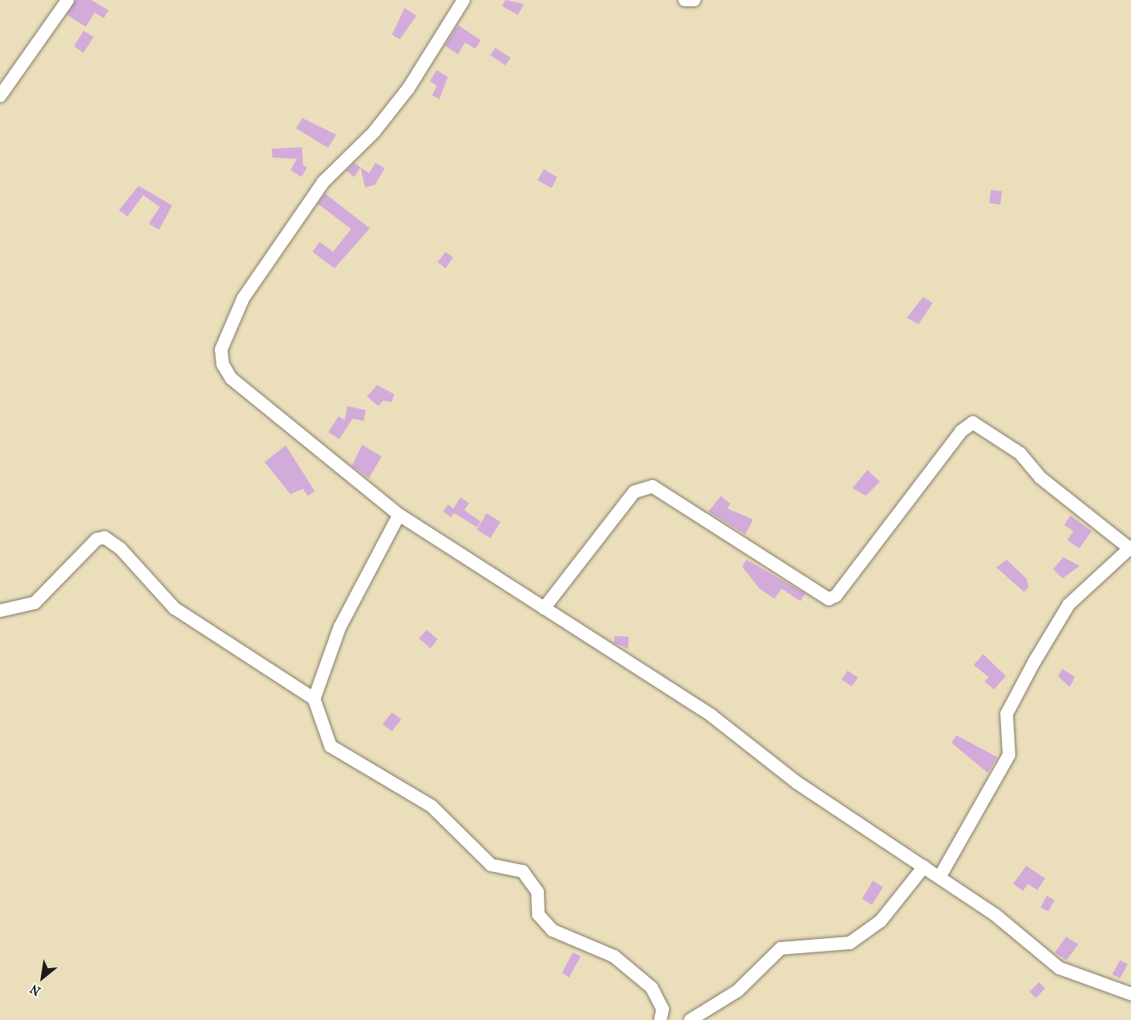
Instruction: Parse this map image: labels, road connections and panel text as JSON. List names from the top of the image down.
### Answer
{
  "north": "bottom left"
}
